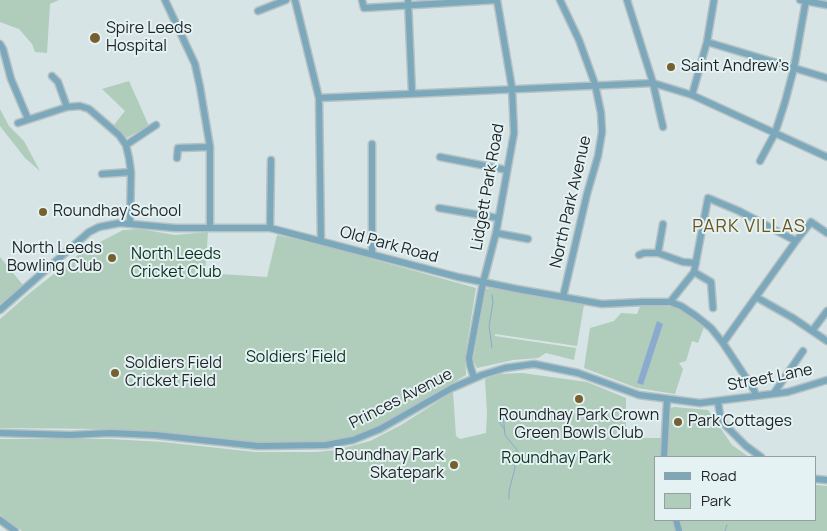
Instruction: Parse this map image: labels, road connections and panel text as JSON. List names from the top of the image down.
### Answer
{
  "streets": {
    "street": [
      "Lidgett Park Road",
      "North Park Avenue",
      "Old Park Road",
      "Street Lane",
      "Princes Avenue"
    ]
  },
  "crossings": [
    ["Lidgett Park Road", "Old Park Road"],
    ["Lidgett Park Road", "Princes Avenue"],
    ["North Park Avenue", "Old Park Road"],
    ["Old Park Road", "Street Lane"],
    ["Street Lane", "Princes Avenue"]
  ],
  "districts": ["PARK VILLAS"],
  "parks": ["North Leeds Cricket Club", "Soldiers' Field", "Roundhay Park"],
  "places": [
    "Spire Leeds Hospital",
    "Saint Andrew's",
    "Roundhay School",
    "North Leeds Bowling Club",
    "Soldiers Field Cricket Field",
    "Roundhay Park Crown Green Bowls Club",
    "Park Cottages",
    "Roundhay Park Skatepark"
  ],
  "legend": ["Road", "Park"]
}
